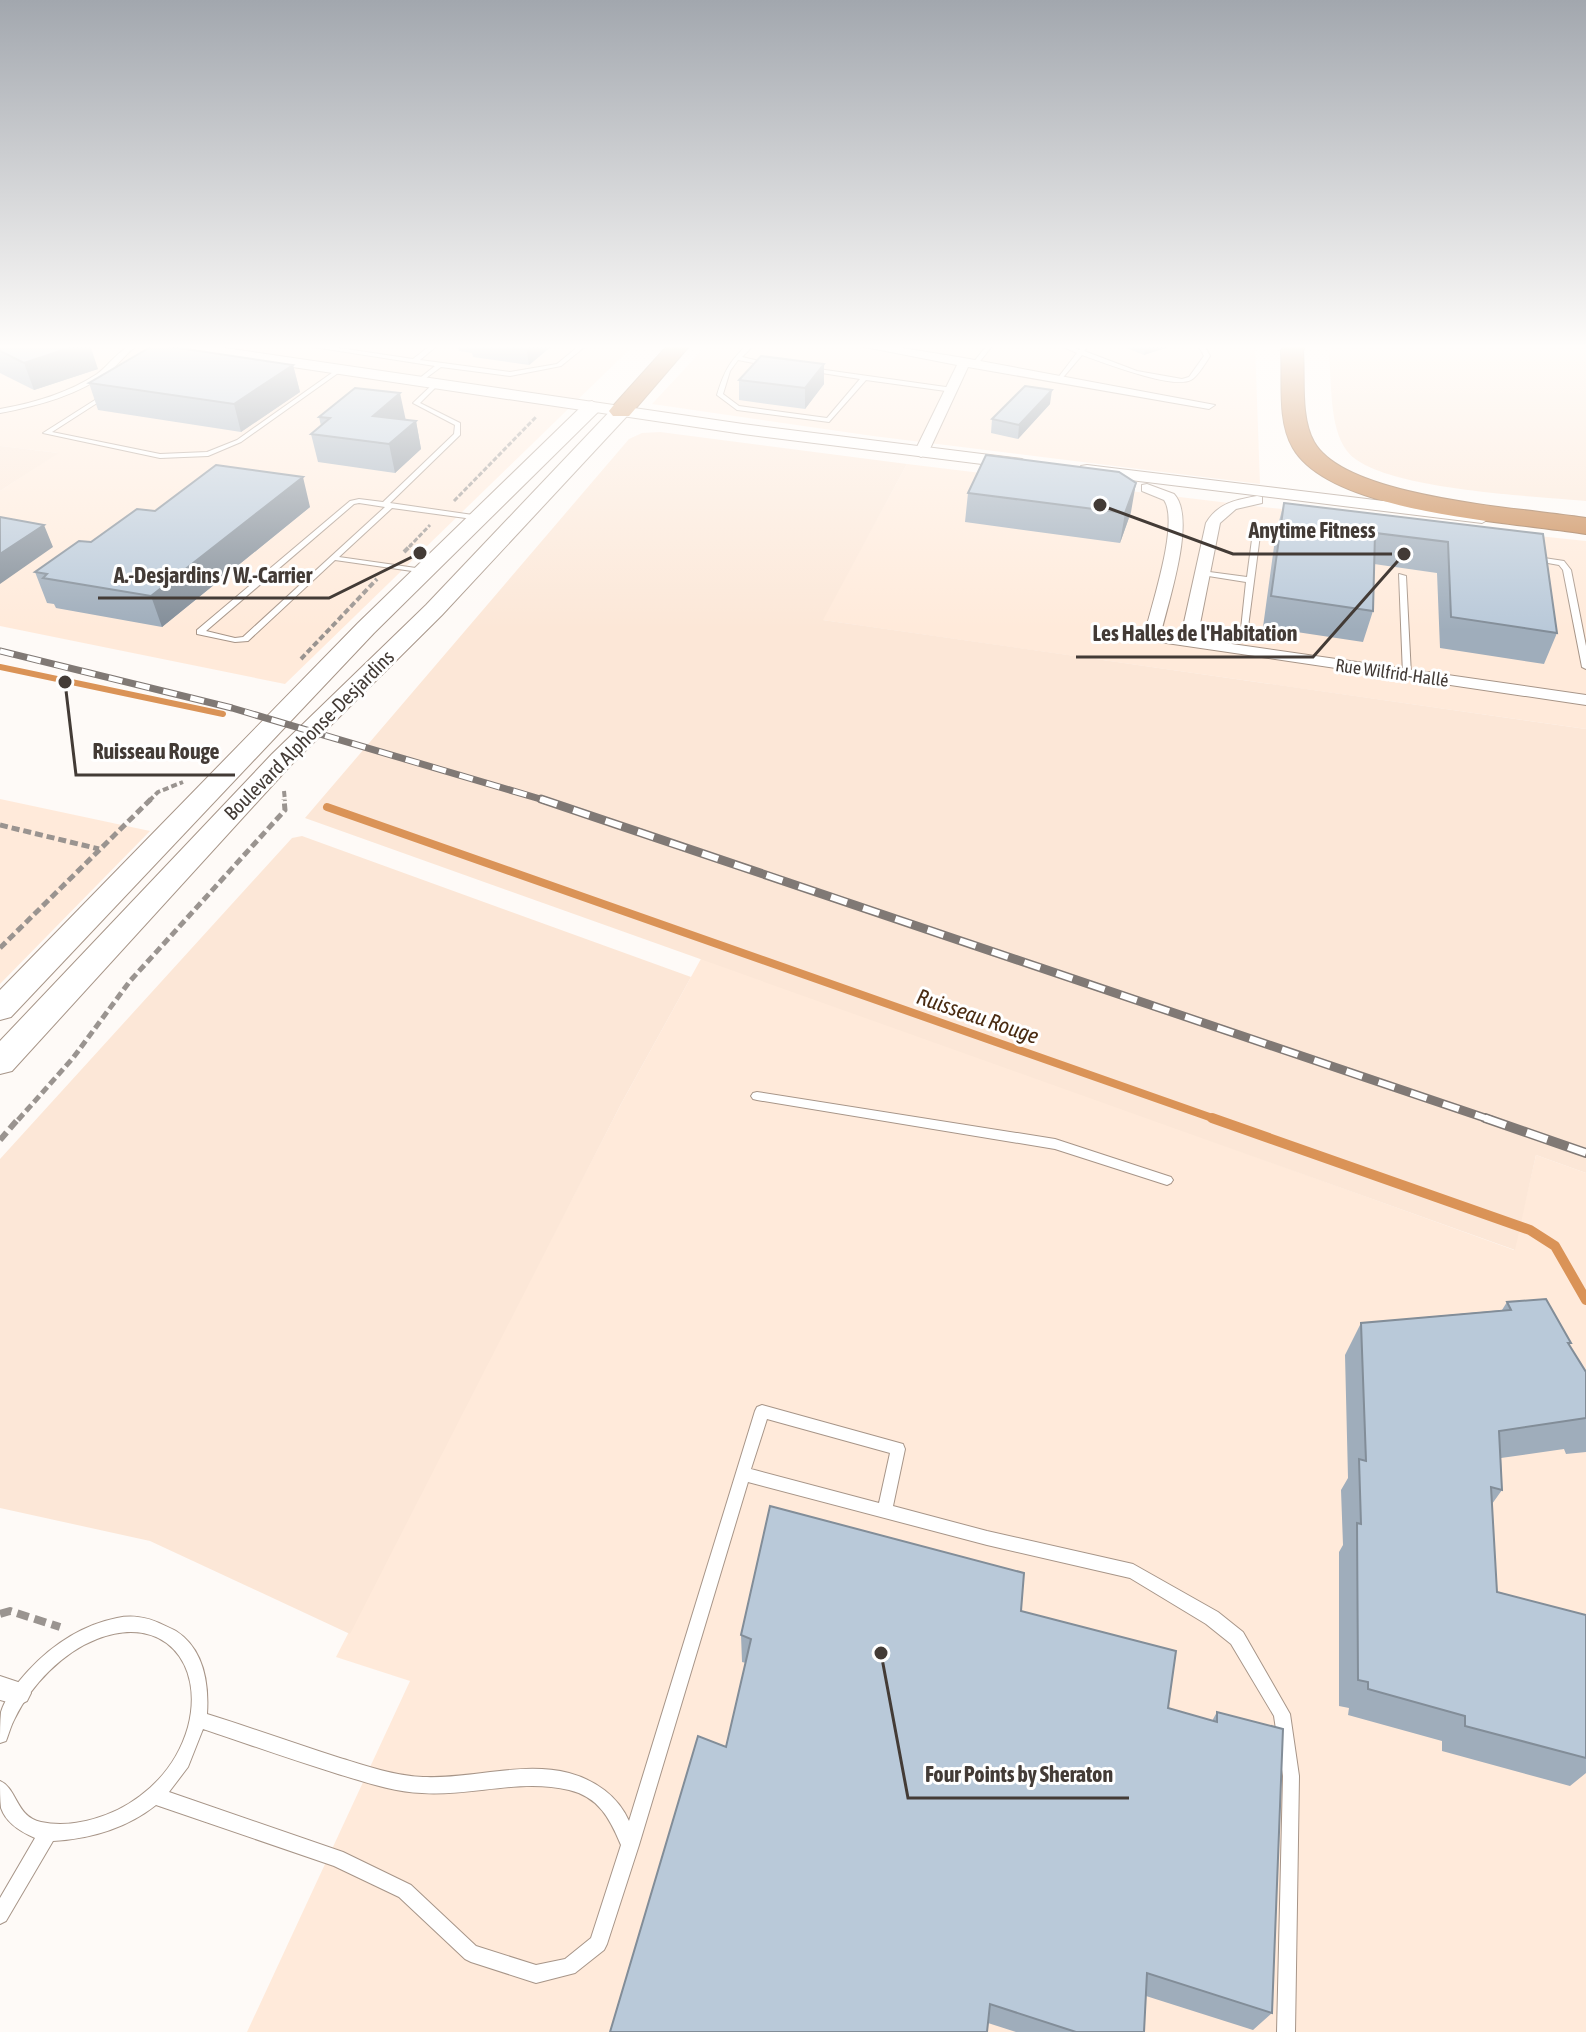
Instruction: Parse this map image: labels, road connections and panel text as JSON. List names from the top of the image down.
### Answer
{
  "streets": {
    "main road": ["Boulevard Alphonse-Desjardins"],
    "street": ["Rue Wilfrid-Hallé"]
  },
  "water": ["Ruisseau Rouge"],
  "places": [
    "Anytime Fitness",
    "A.-Desjardins / W.-Carrier",
    "Les Halles de l'Habitation",
    "Ruisseau Rouge",
    "Four Points by Sheraton"
  ]
}
